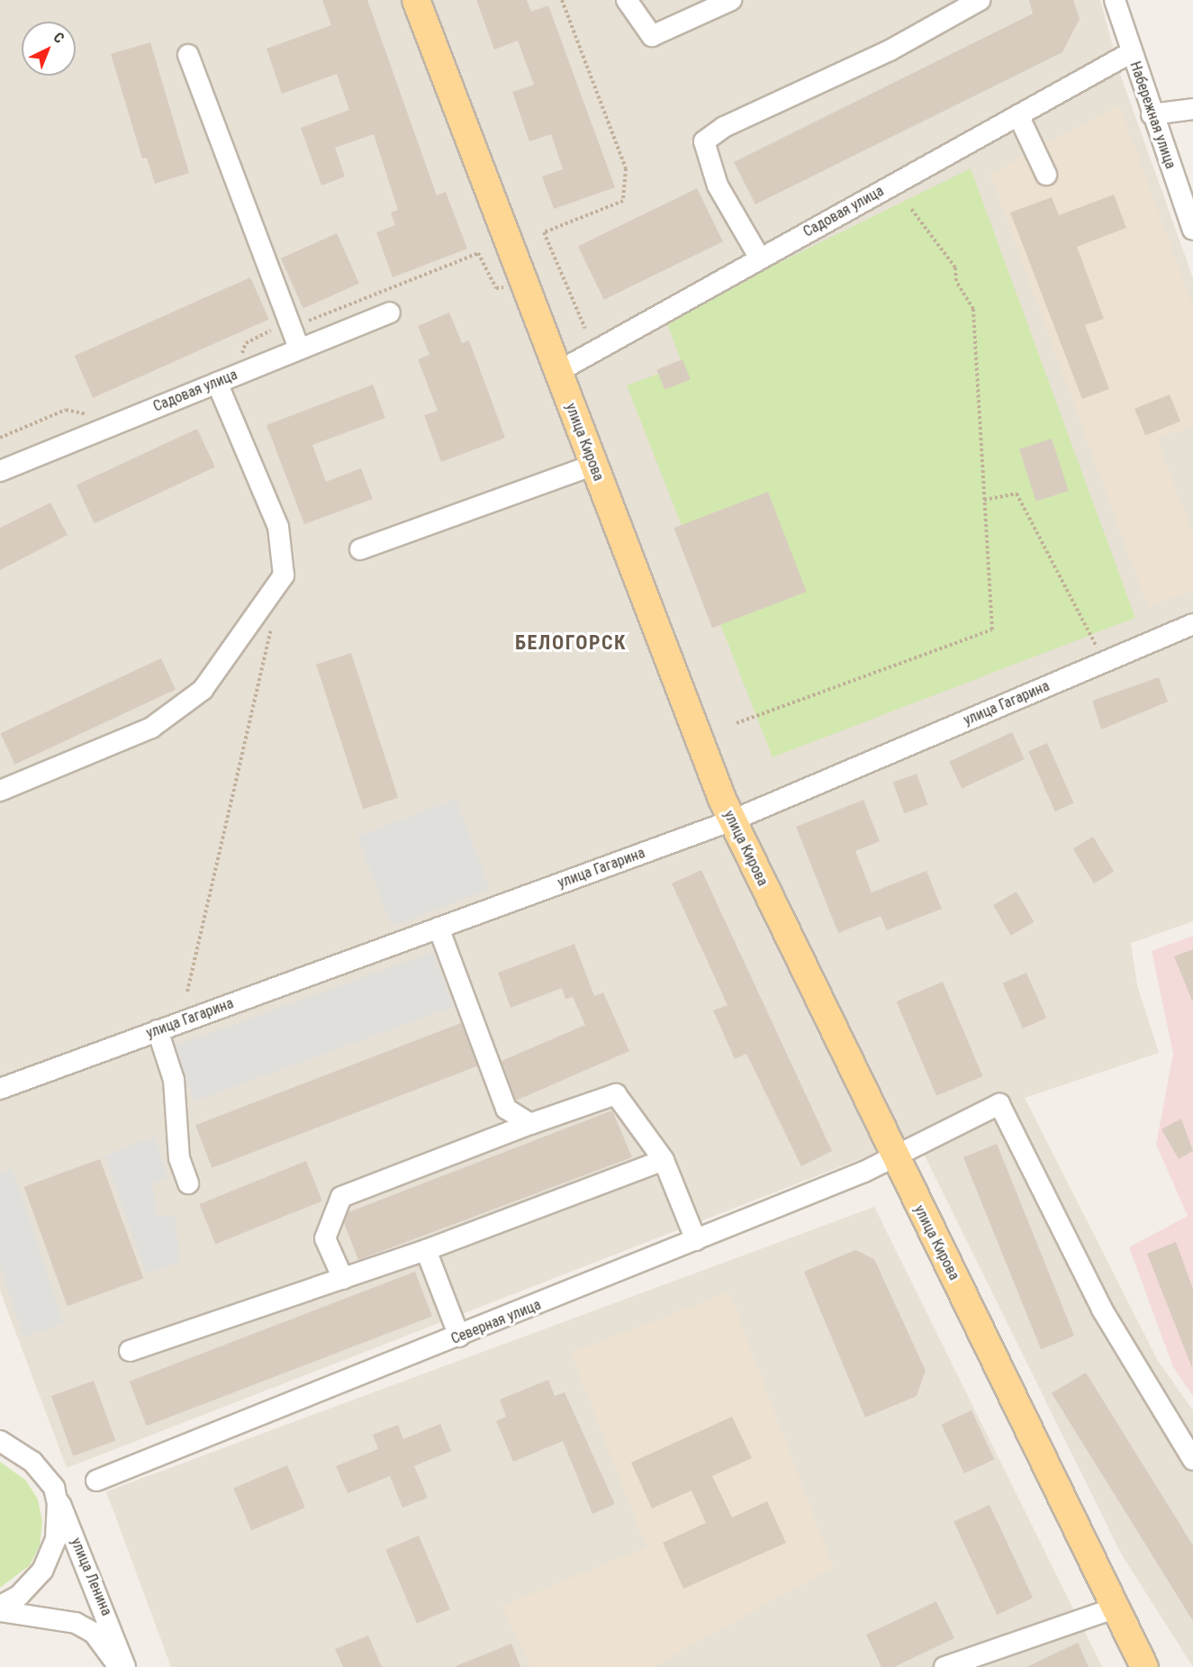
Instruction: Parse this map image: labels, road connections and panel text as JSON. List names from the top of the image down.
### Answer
{
  "streets": {
    "main road": ["улица Кирова"],
    "street": [
      "Набережная улица",
      "Садовая улица",
      "улица Гагарина",
      "Северная улица",
      "улица Ленина"
    ]
  },
  "crossings": [
    ["Набережная улица", "Садовая улица"],
    ["Садовая улица", "улица Кирова"],
    ["улица Кирова", "улица Гагарина"],
    ["улица Кирова", "Северная улица"]
  ],
  "districts": ["БЕЛОГОРСК"],
  "north": "top right"
}
